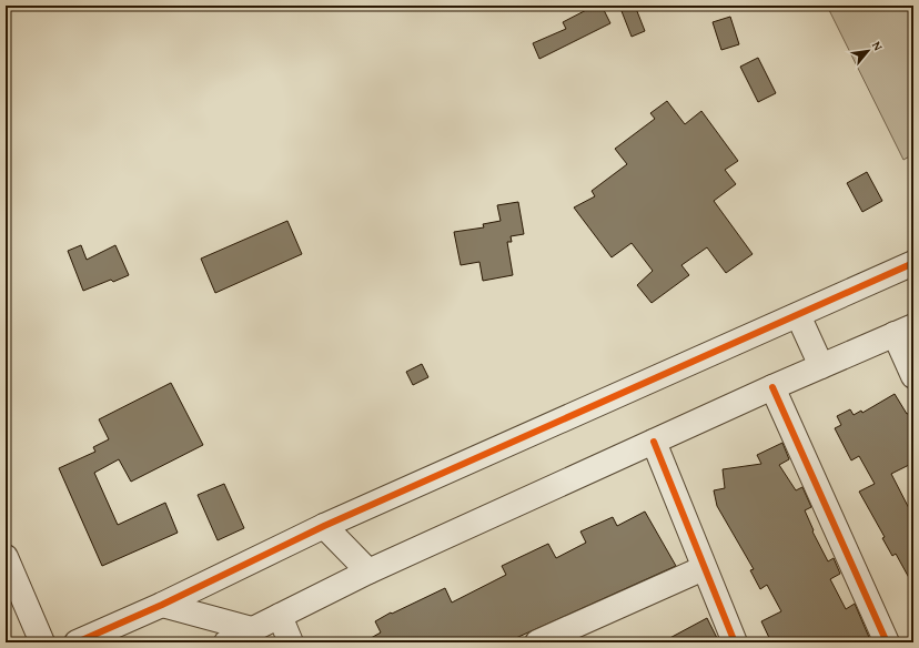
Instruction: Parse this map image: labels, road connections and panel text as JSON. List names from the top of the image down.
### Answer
{
  "north": "top right"
}
